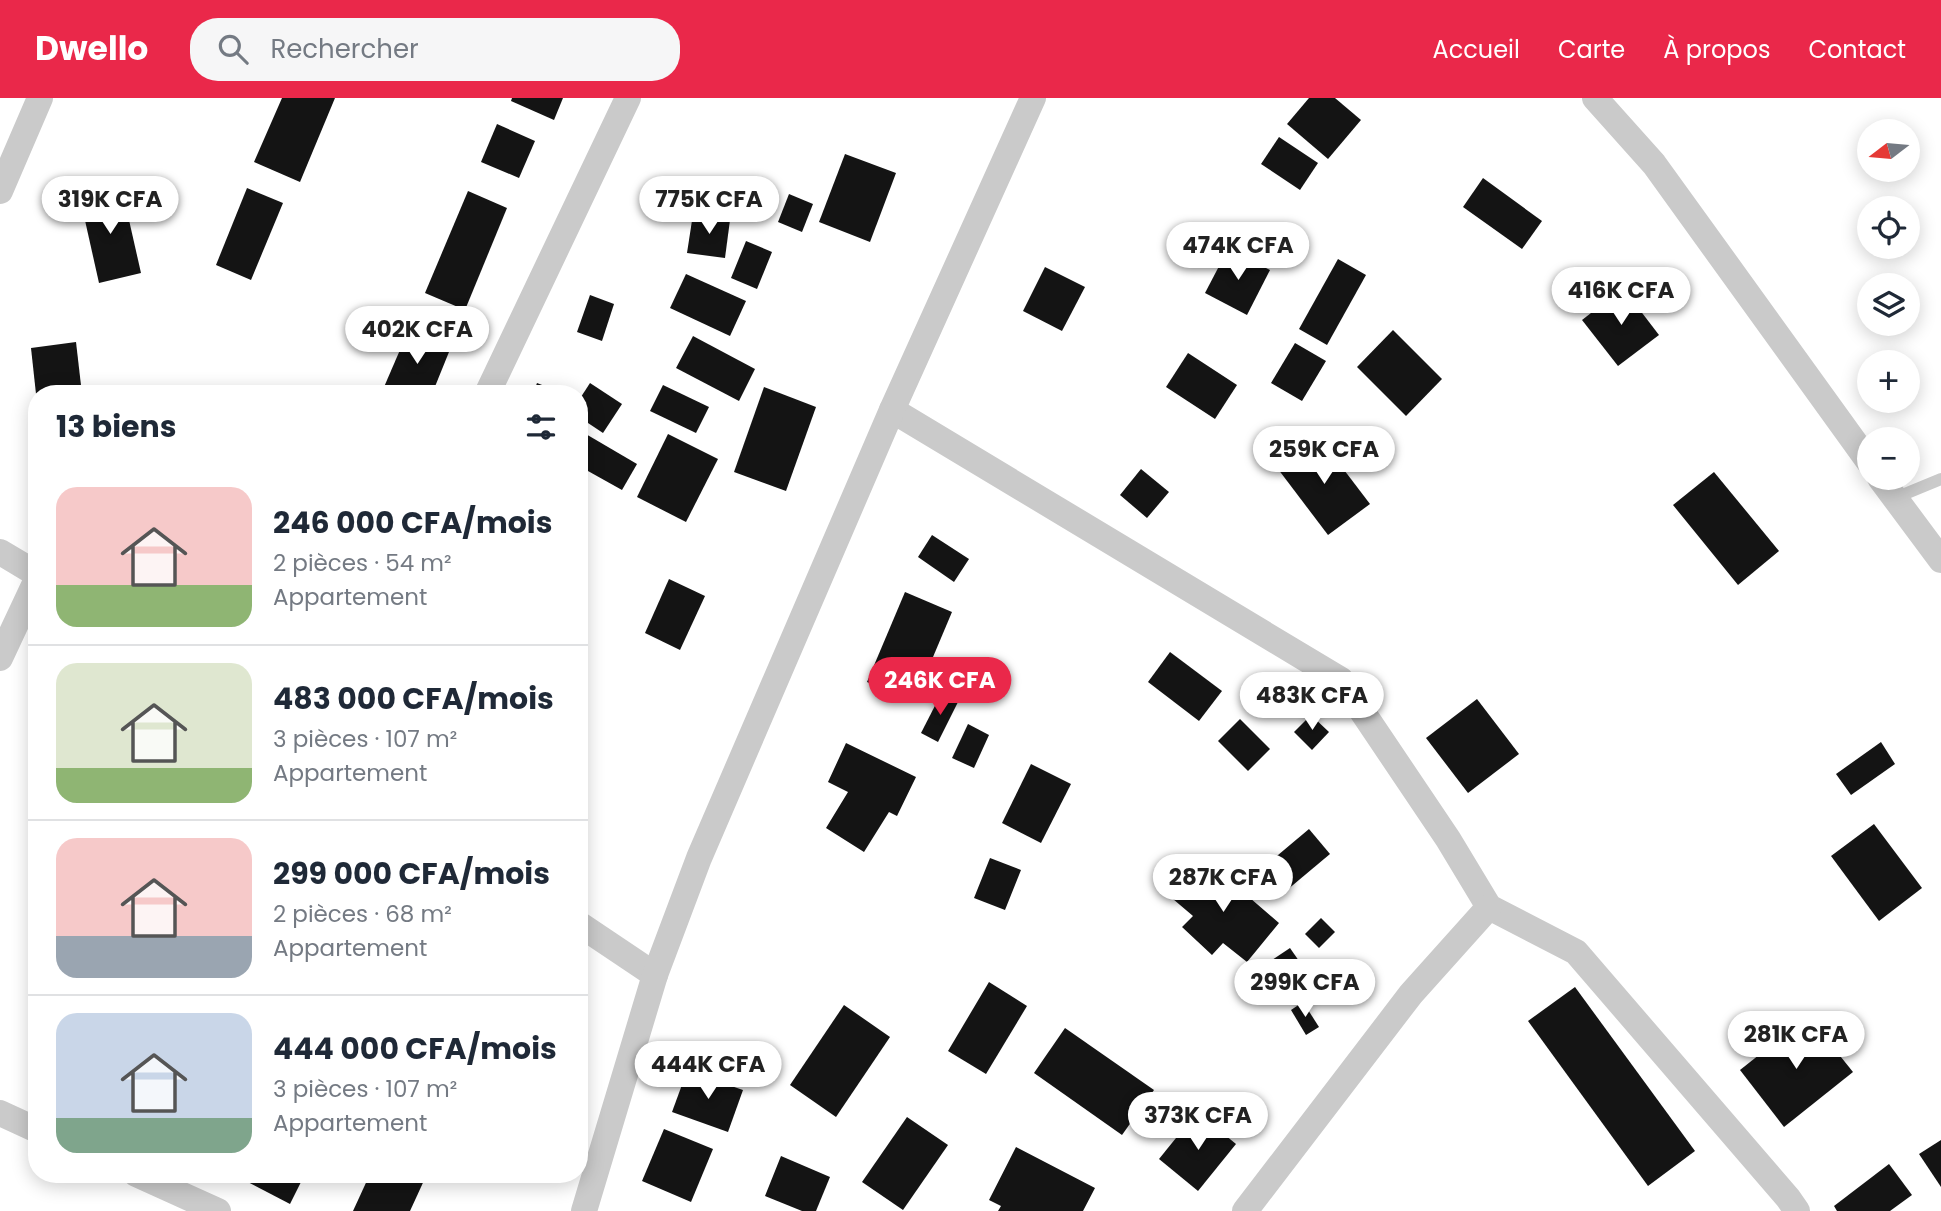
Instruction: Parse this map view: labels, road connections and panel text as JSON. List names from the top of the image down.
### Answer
{
  "north": "left",
  "page": {
    "header": "Dwello",
    "search": "Rechercher",
    "nav": [
      "Accueil",
      "Carte",
      "À propos",
      "Contact"
    ],
    "map_buttons": ["+", "−"],
    "price": [
      "319K CFA",
      "775K CFA",
      "474K CFA",
      "416K CFA",
      "402K CFA",
      "259K CFA",
      "246K CFA",
      "483K CFA",
      "287K CFA",
      "299K CFA",
      "281K CFA",
      "444K CFA",
      "373K CFA"
    ],
    "heading": "13 biens",
    "list": [
      {
        "name": "246 000 CFA/mois",
        "note": "2 pièces · 54 m² · Appartement"
      },
      {
        "name": "483 000 CFA/mois",
        "note": "3 pièces · 107 m² · Appartement"
      },
      {
        "name": "299 000 CFA/mois",
        "note": "2 pièces · 68 m² · Appartement"
      },
      {
        "name": "444 000 CFA/mois",
        "note": "3 pièces · 107 m² · Appartement"
      }
    ]
  }
}
